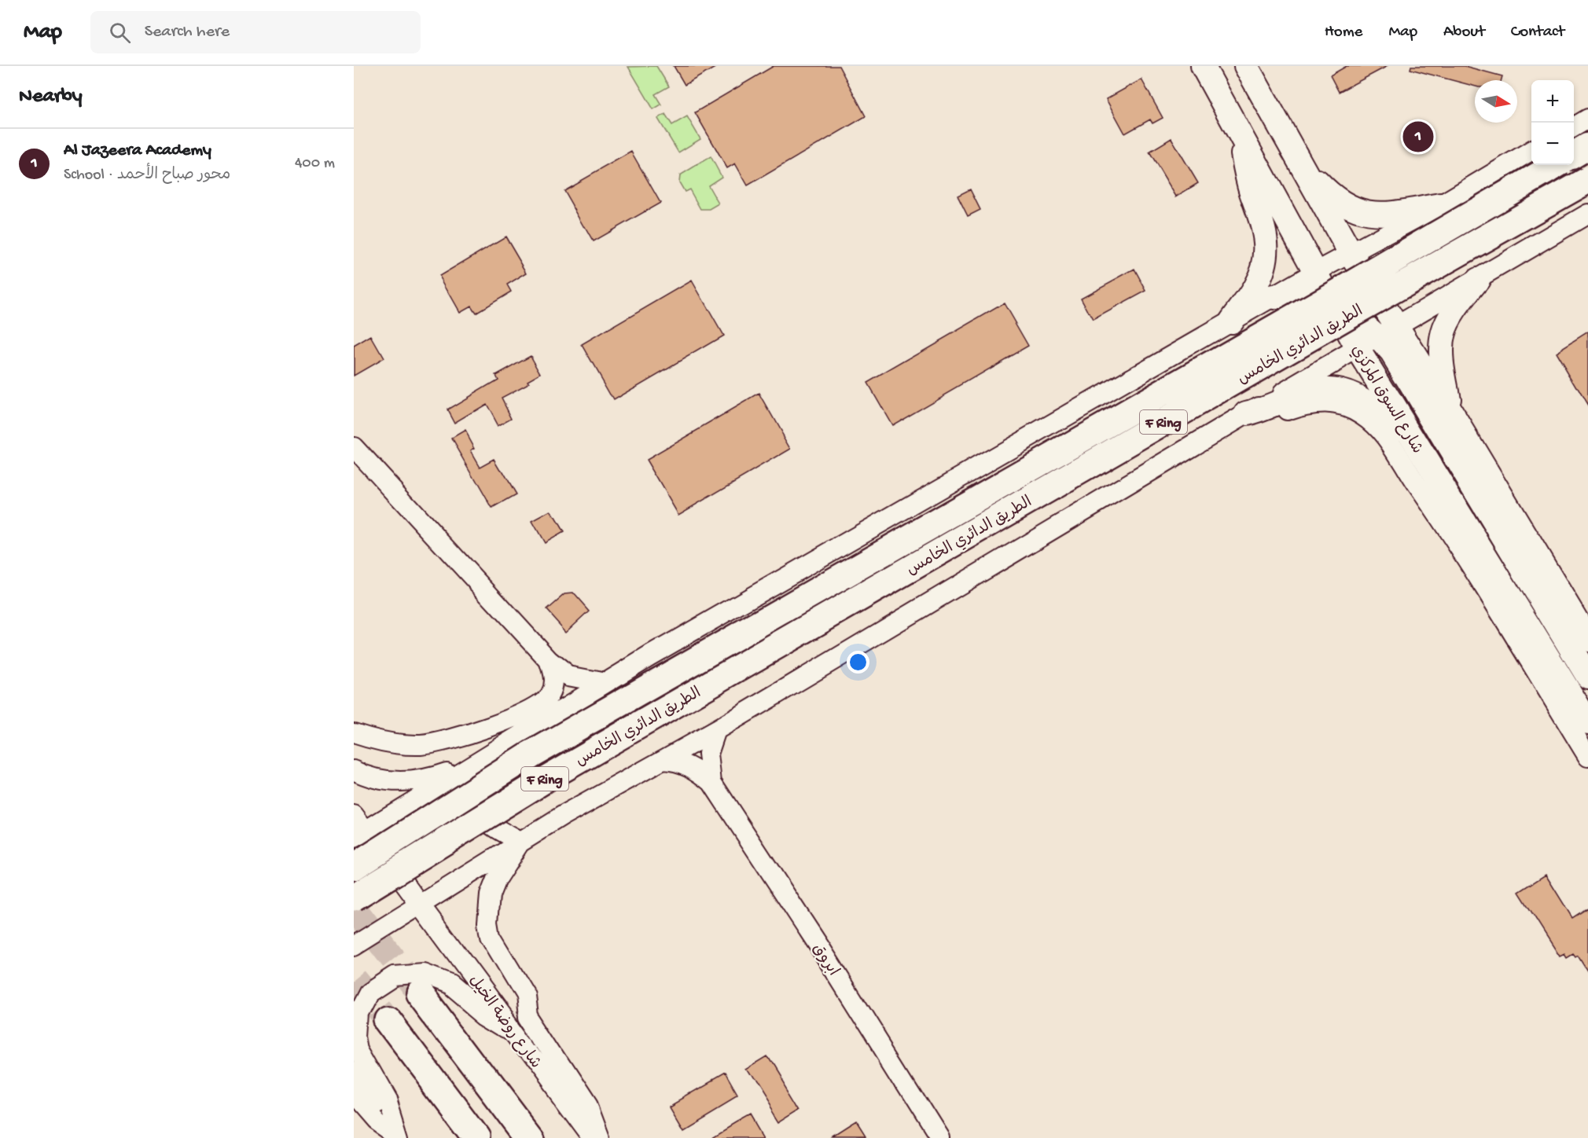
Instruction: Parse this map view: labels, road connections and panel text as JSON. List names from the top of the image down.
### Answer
{
  "streets": {
    "highway": ["الطريق الدائري الخامس", "F Ring"],
    "main road": ["شارع السوق المركزي"],
    "street": ["ابروق", "شارع روضة الخيل"]
  },
  "north": "right",
  "page": {
    "header": "Map",
    "search": "Search here",
    "nav": [
      "Home",
      "Map",
      "About",
      "Contact"
    ],
    "heading": "Nearby",
    "map_buttons": ["+", "−"],
    "pins": "1",
    "list": [
      {
        "mark": "1",
        "name": "Al Jazeera Academy",
        "note": "School · محور صباح الأحمد",
        "value": "400 m"
      }
    ]
  }
}
